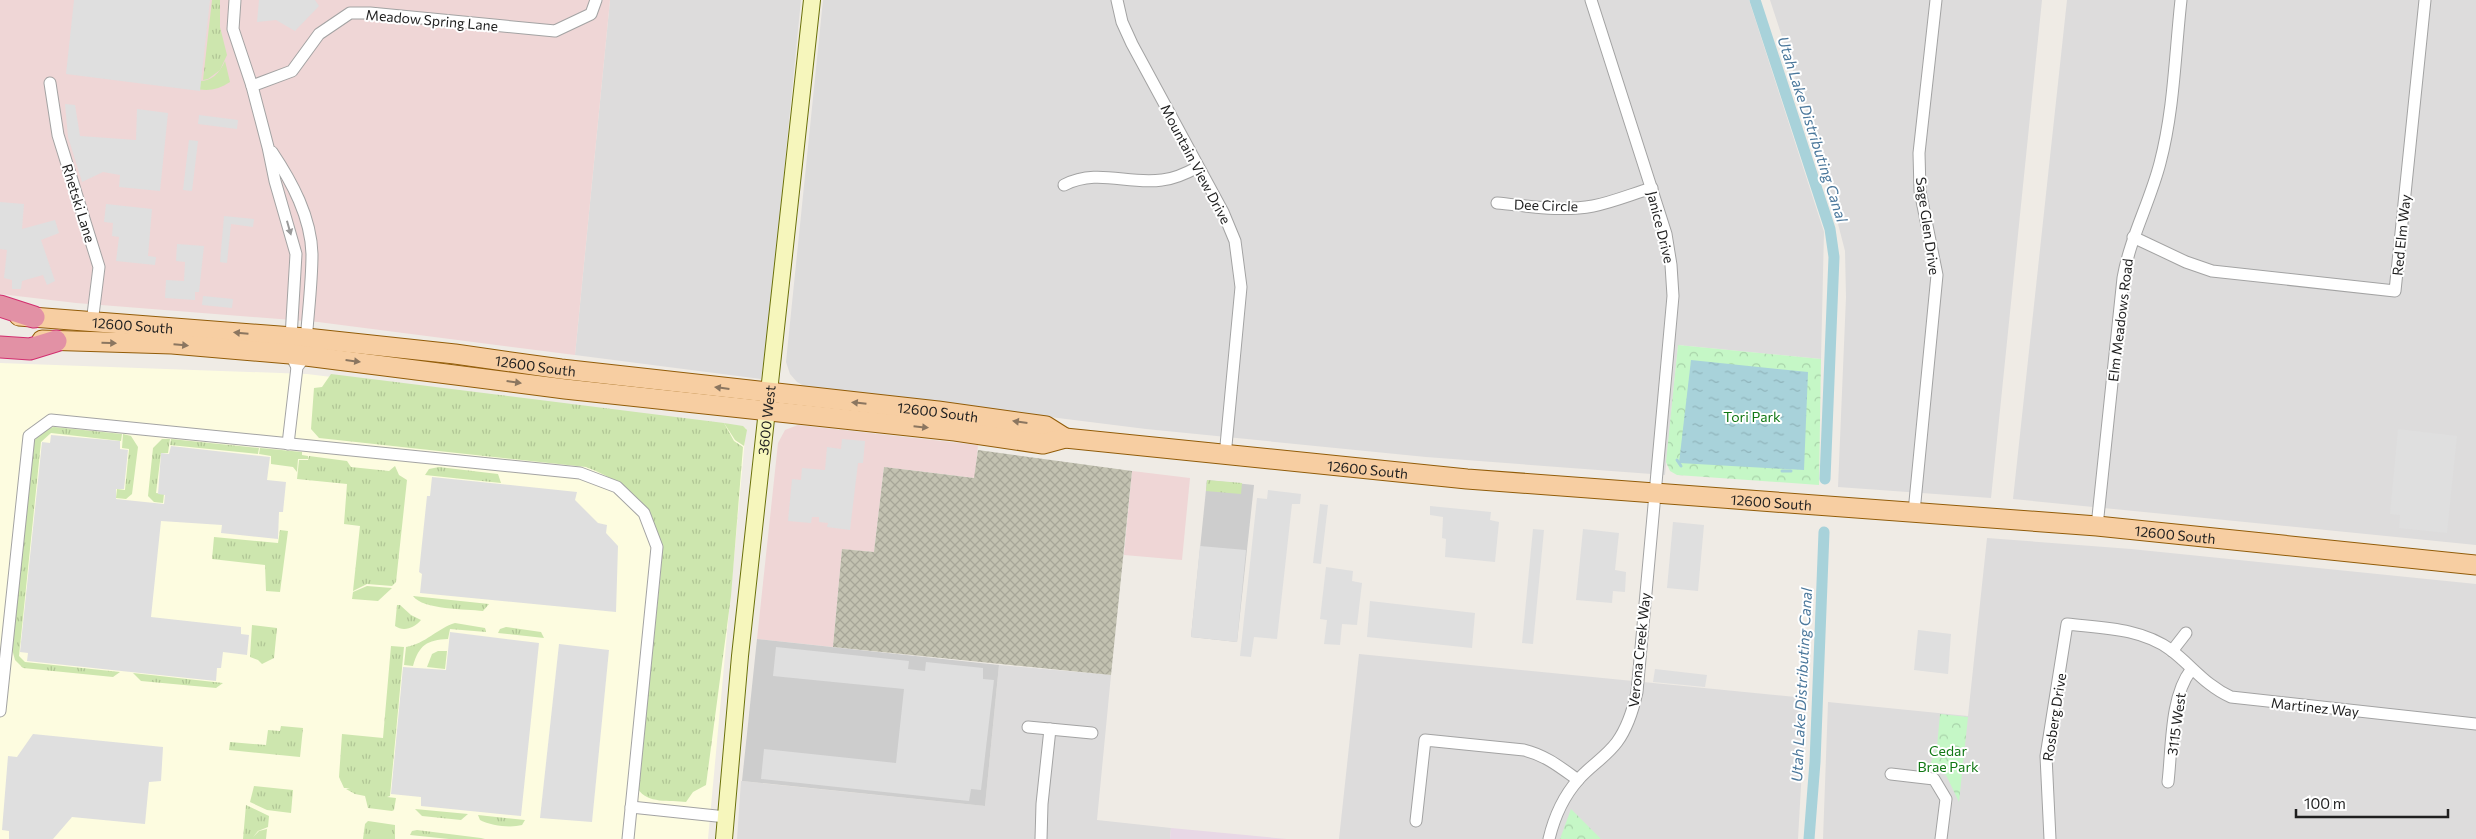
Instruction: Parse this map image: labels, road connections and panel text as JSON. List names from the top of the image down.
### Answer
{
  "streets": {
    "main road": ["12600 South", "3600 West"],
    "street": [
      "Meadow Spring Lane",
      "Mountain View Drive",
      "Rhetski Lane",
      "Dee Circle",
      "Sage Glen Drive",
      "Janice Drive",
      "Red Elm Way",
      "Elm Meadows Road",
      "Verona Creek Way",
      "Martinez Way",
      "Rosberg Drive",
      "3115 West"
    ]
  },
  "crossings": [
    ["Mountain View Drive", "12600 South"],
    ["Rhetski Lane", "12600 South"],
    ["Dee Circle", "Janice Drive"],
    ["Sage Glen Drive", "12600 South"],
    ["Janice Drive", "12600 South"],
    ["Janice Drive", "Verona Creek Way"],
    ["Red Elm Way", "Elm Meadows Road"],
    ["Elm Meadows Road", "12600 South"],
    ["12600 South", "3600 West"],
    ["12600 South", "Verona Creek Way"],
    ["Martinez Way", "Rosberg Drive"],
    ["Martinez Way", "3115 West"]
  ],
  "water": ["Utah Lake Distributing Canal"],
  "parks": ["Tori Park", "Cedar Brae Park"],
  "scale_bar": "100 m"
}
